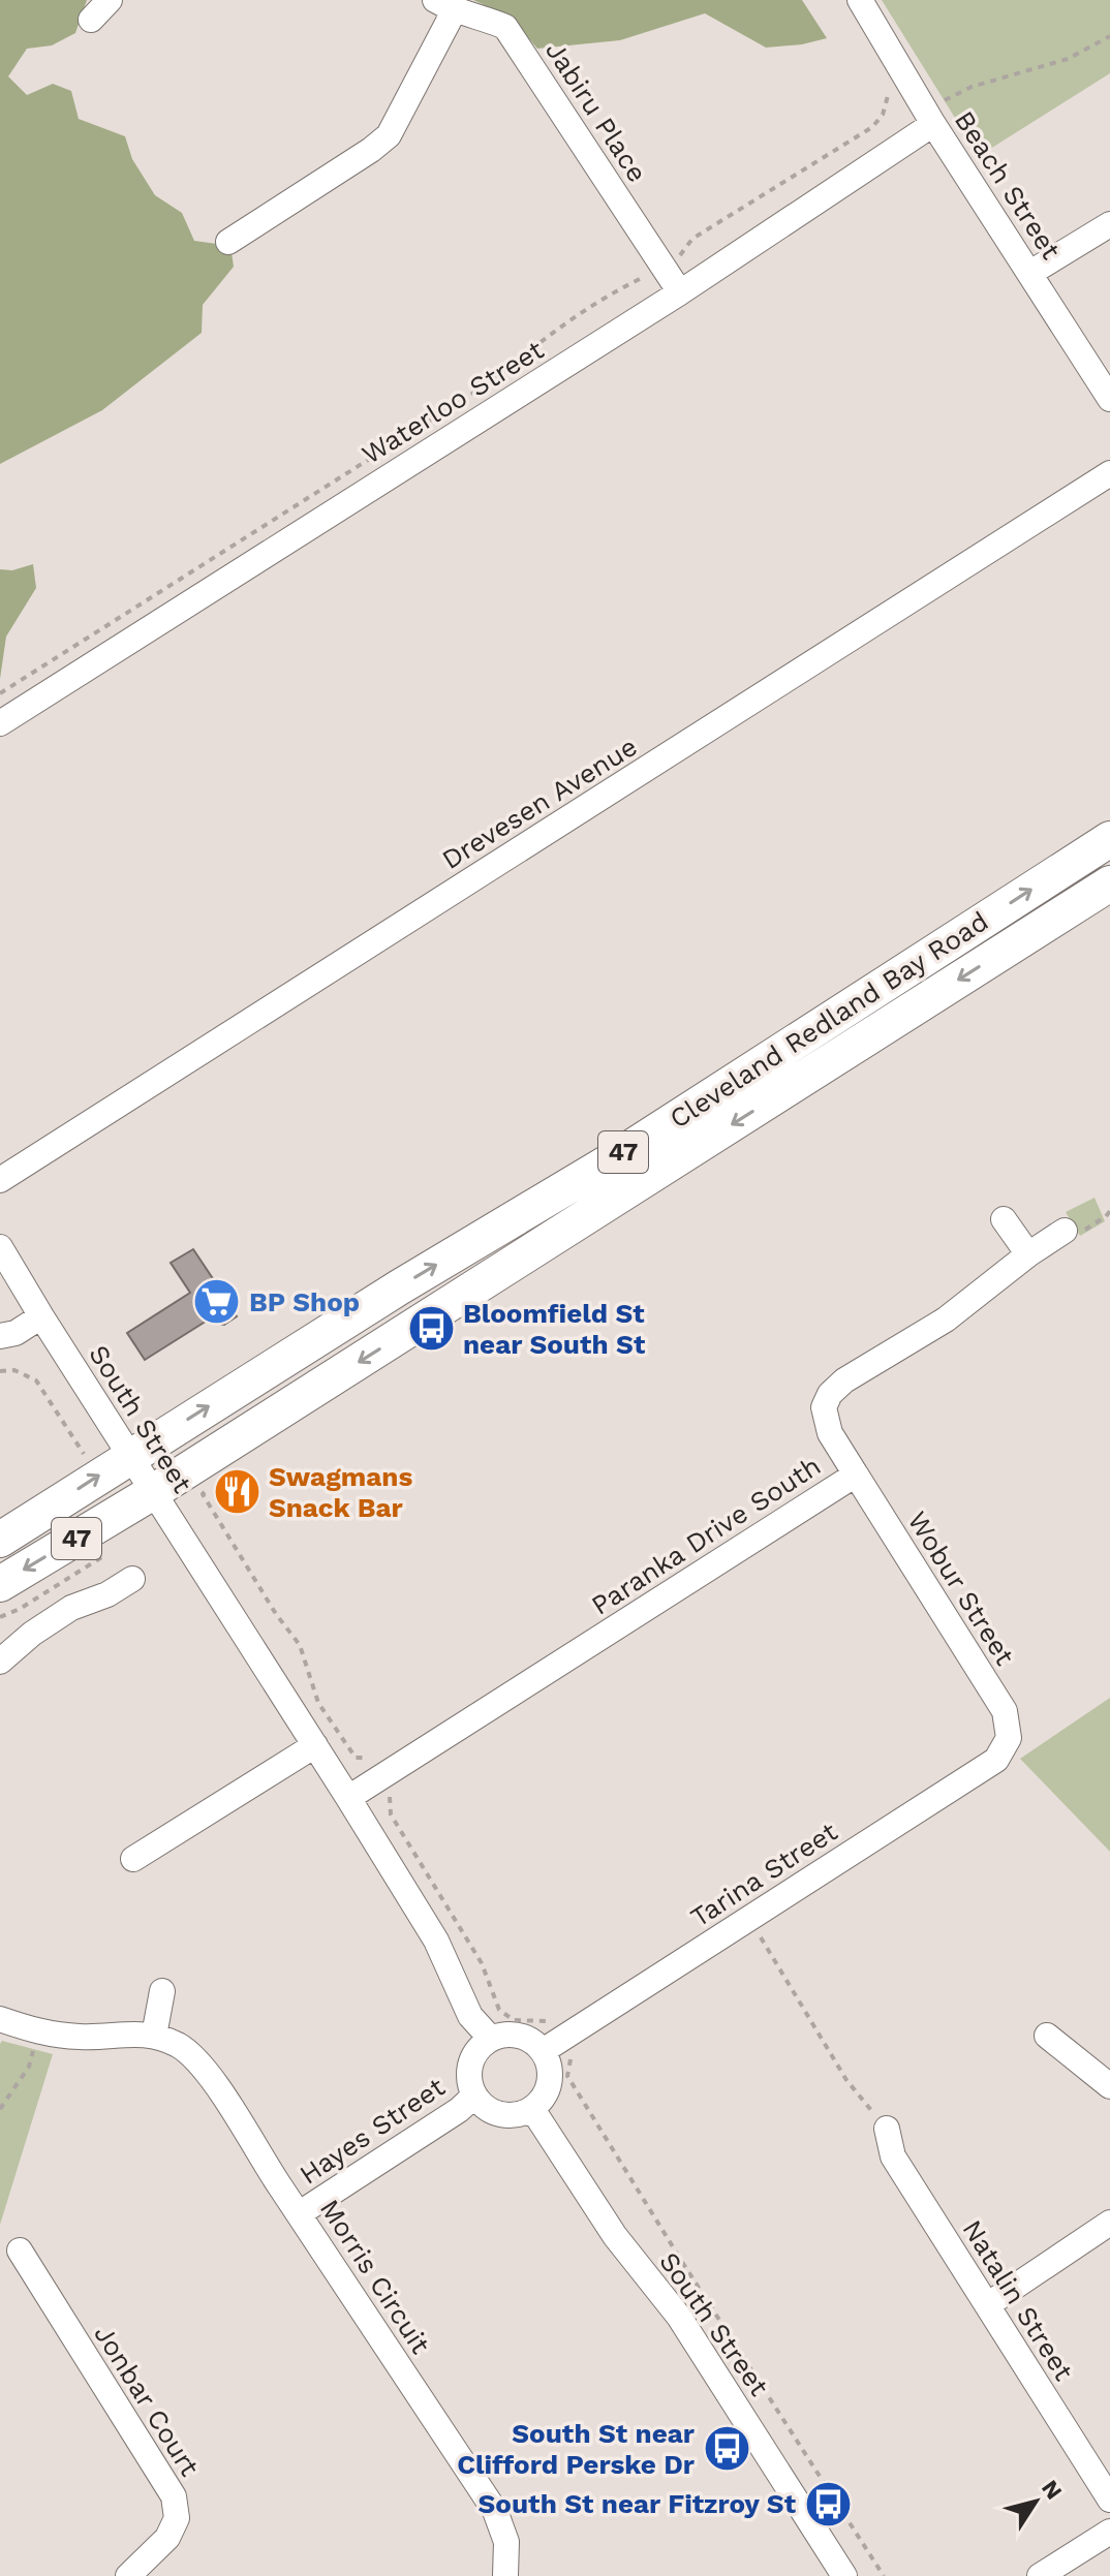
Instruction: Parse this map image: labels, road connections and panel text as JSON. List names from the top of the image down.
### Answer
{
  "streets": {
    "highway": ["Cleveland Redland Bay Road", "47"],
    "street": [
      "Jabiru Place",
      "Beach Street",
      "Waterloo Street",
      "Drevesen Avenue",
      "South Street",
      "Paranka Drive South",
      "Wobur Street",
      "Tarina Street",
      "Hayes Street",
      "Morris Circuit",
      "Natalin Street",
      "Jonbar Court"
    ]
  },
  "crossings": [
    ["Jabiru Place", "Waterloo Street"],
    ["Beach Street", "Waterloo Street"],
    ["Cleveland Redland Bay Road", "South Street"],
    ["South Street", "Paranka Drive South"],
    ["South Street", "Tarina Street"],
    ["South Street", "Hayes Street"],
    ["Paranka Drive South", "Wobur Street"],
    ["Wobur Street", "Tarina Street"],
    ["Tarina Street", "Hayes Street"],
    ["Hayes Street", "Morris Circuit"]
  ],
  "places": {
    "supermarket": ["BP Shop"],
    "bus stop": ["Bloomfield St near South St", "South St near Clifford Perske Dr", "South St near Fitzroy St"],
    "restaurant": ["Swagmans Snack Bar"]
  },
  "north": "top right"
}
